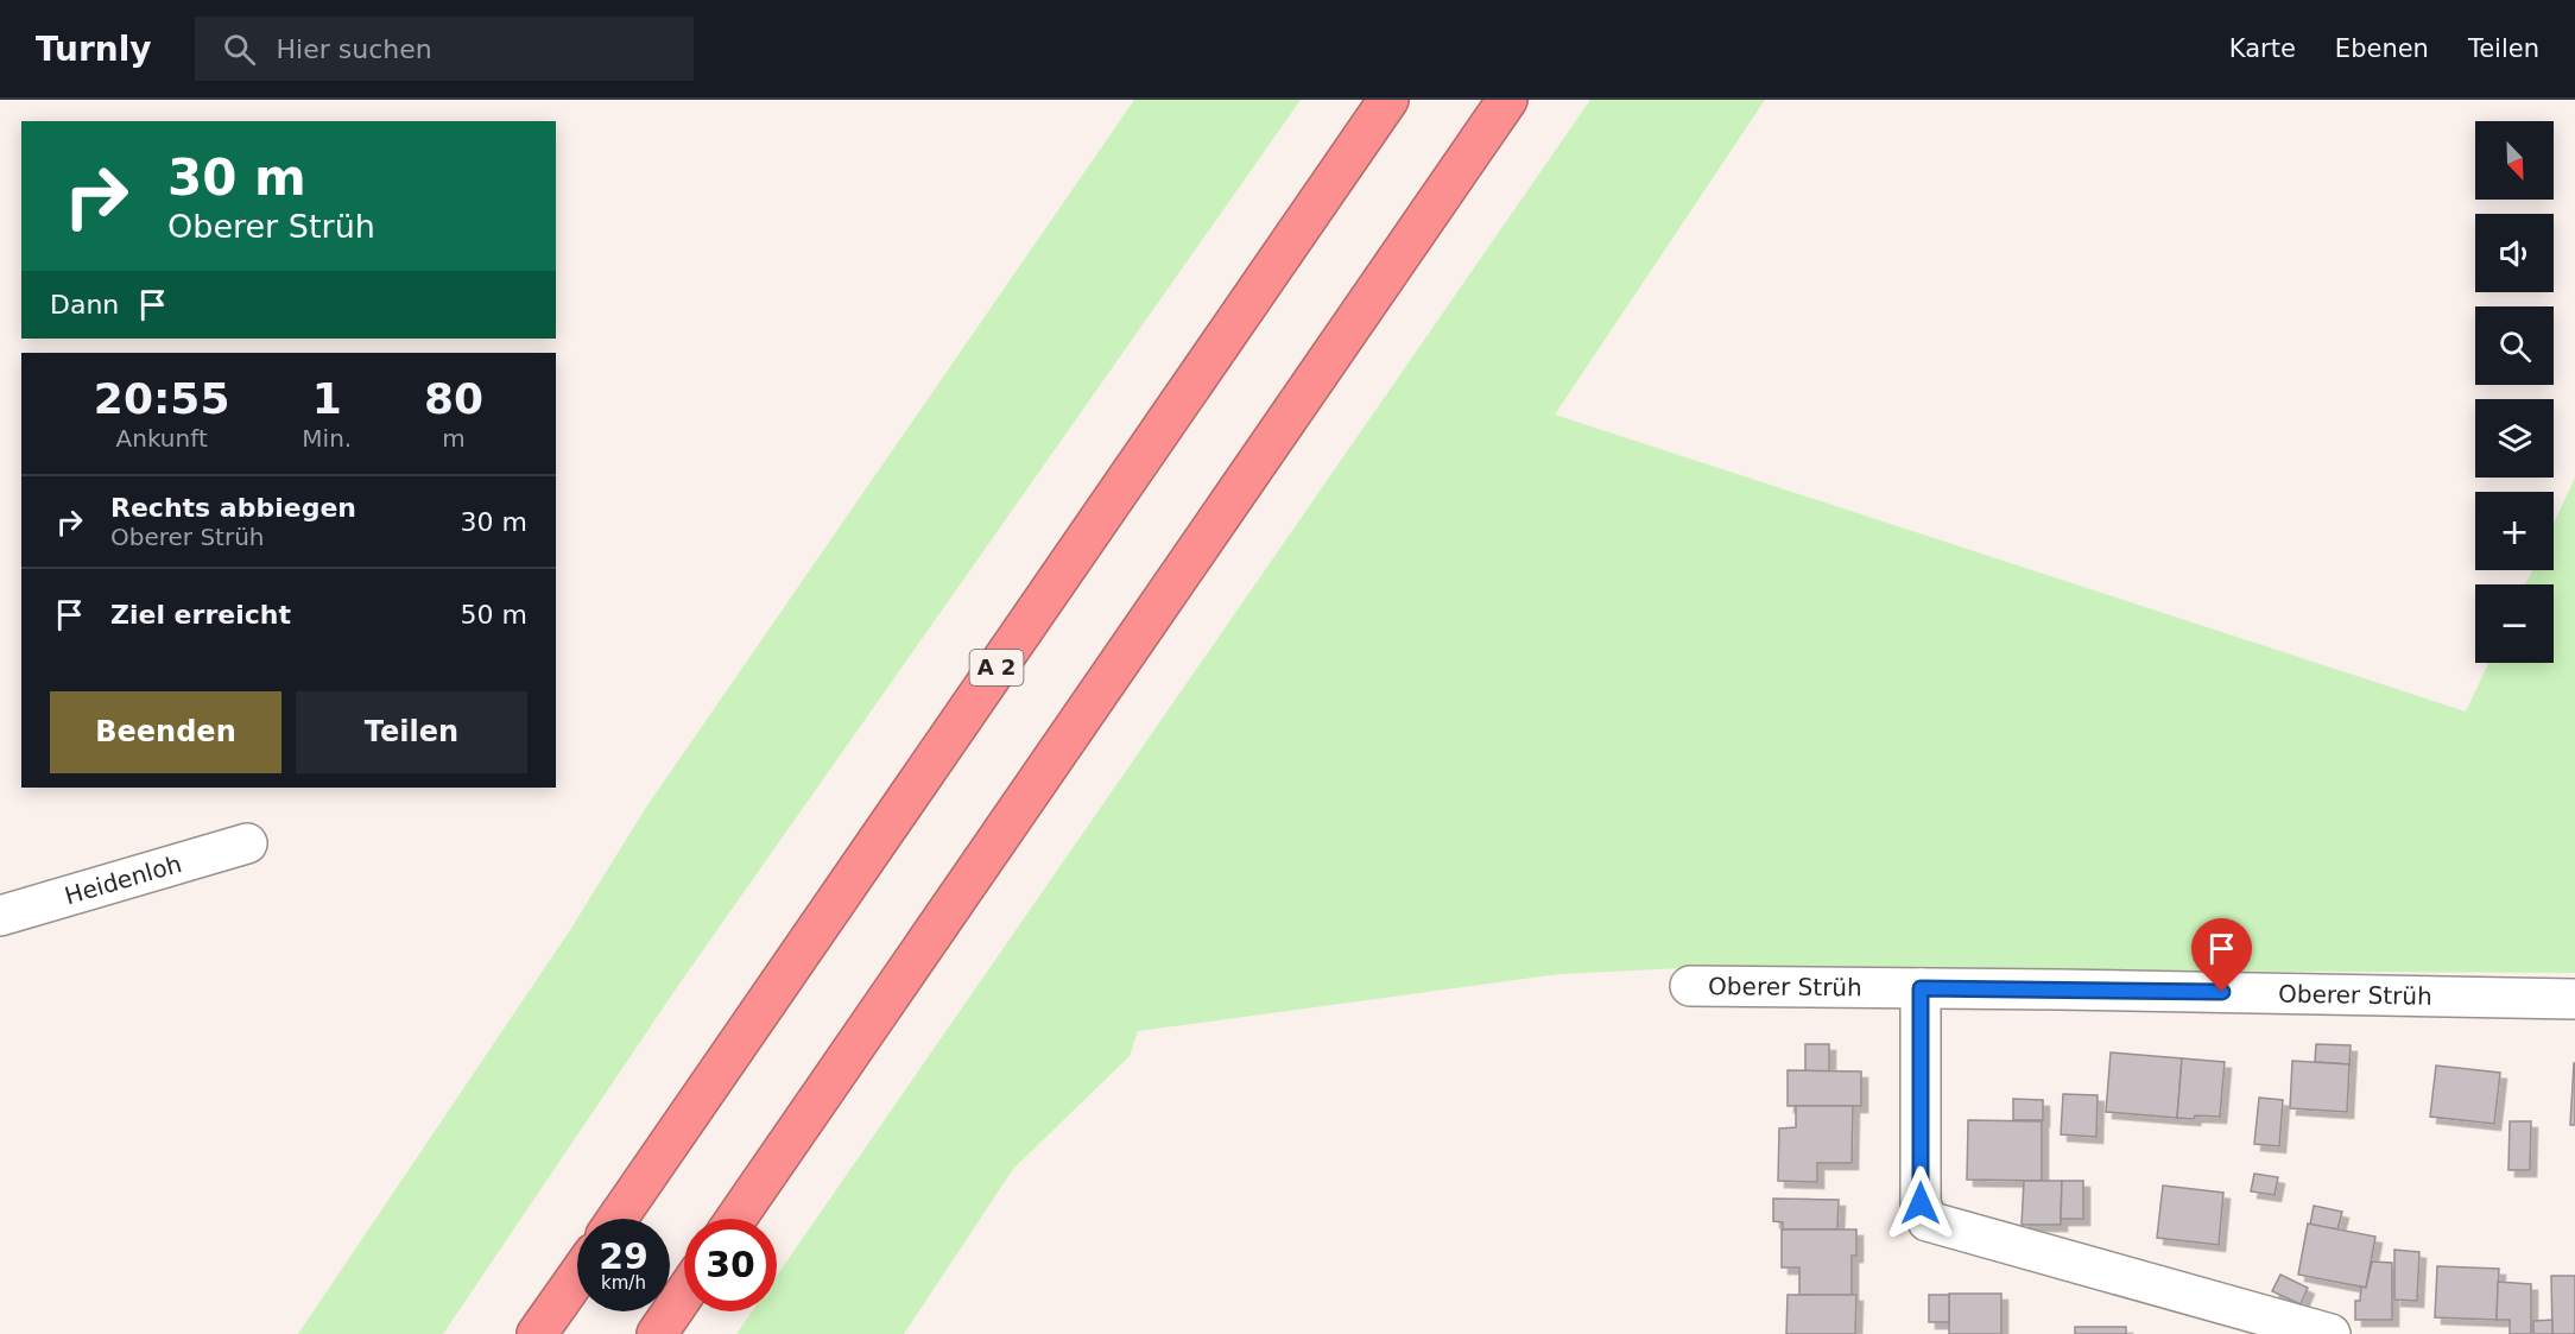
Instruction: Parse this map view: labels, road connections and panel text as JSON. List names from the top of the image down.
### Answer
{
  "streets": {
    "highway": ["A 2"],
    "street": ["Heidenloh", "Oberer Strüh"]
  },
  "north": "bottom right",
  "page": {
    "header": "Turnly",
    "search": "Hier suchen",
    "nav": ["Karte", "Ebenen", "Teilen"],
    "map_buttons": ["+", "−"],
    "turn": ["30 m", "Oberer Strüh"],
    "then": "Dann",
    "eta": [
      "20:55",
      "Ankunft",
      "1",
      "Min.",
      "80",
      "m"
    ],
    "list": [
      {
        "name": "Rechts abbiegen",
        "note": "Oberer Strüh",
        "value": "30 m"
      },
      {
        "name": "Ziel erreicht",
        "value": "50 m"
      }
    ],
    "buttons": ["Beenden", "Teilen"],
    "speed": "29 km/h",
    "limit": "30"
  }
}
